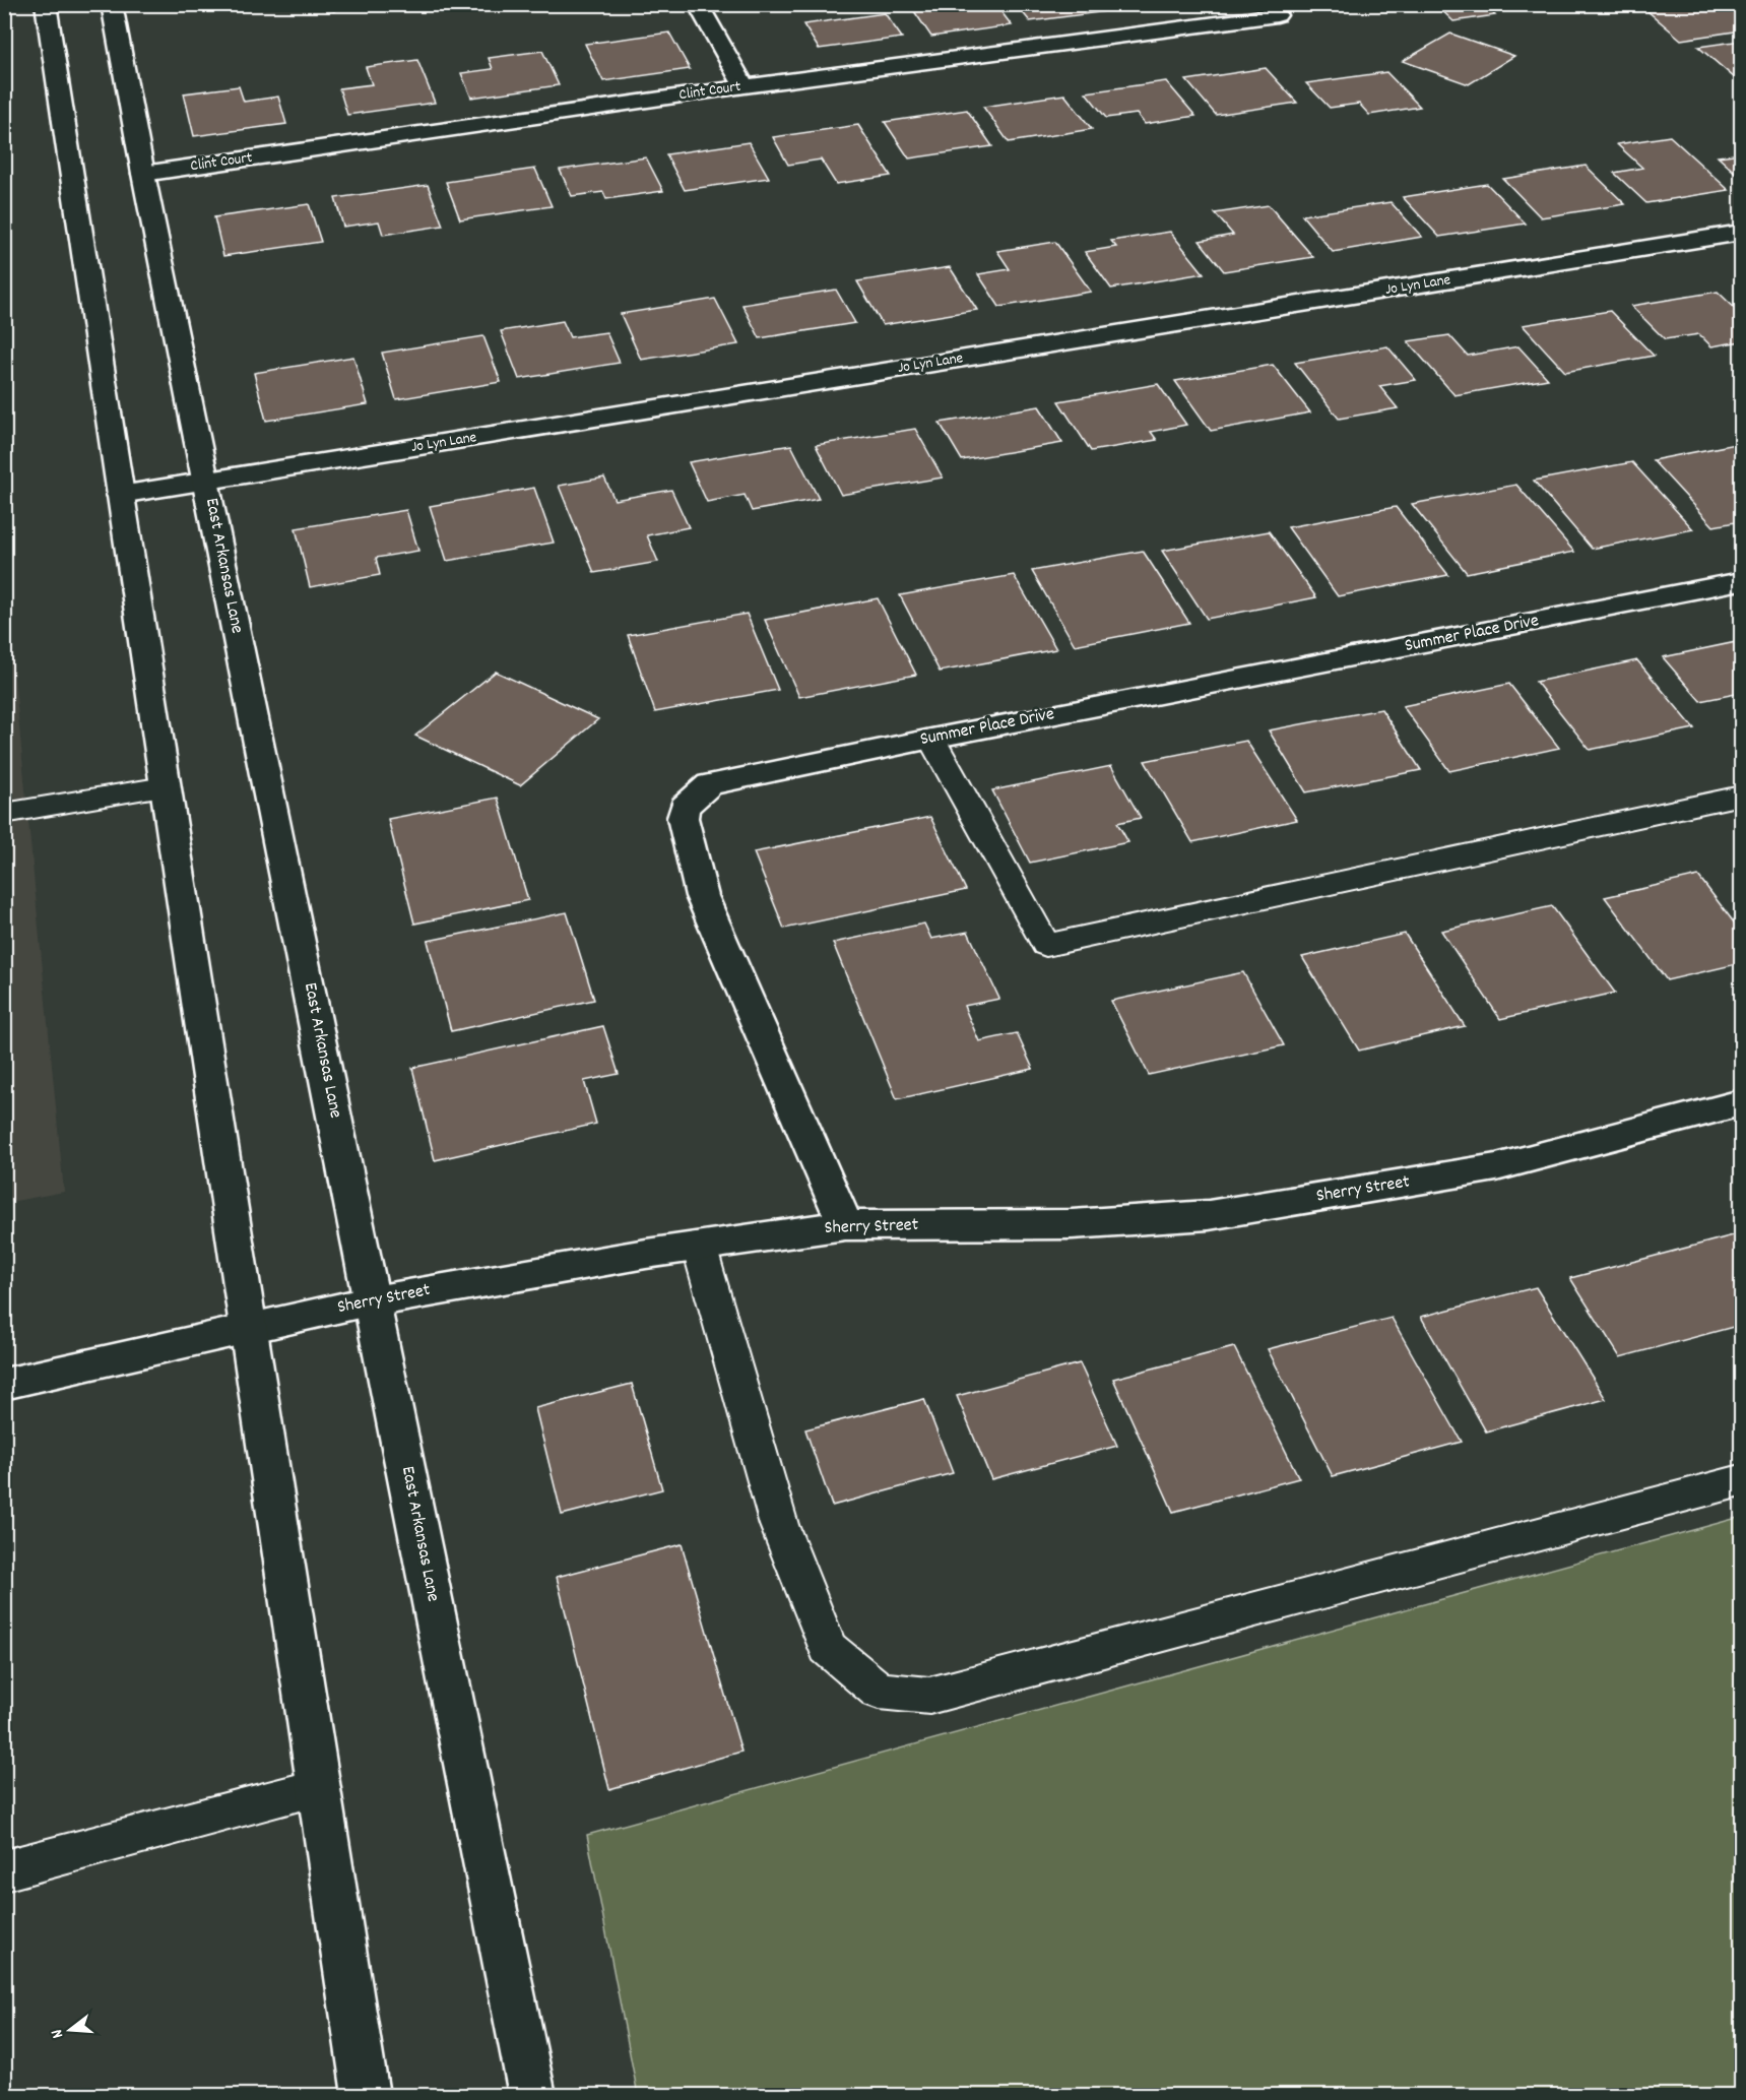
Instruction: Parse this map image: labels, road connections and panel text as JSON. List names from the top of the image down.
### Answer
{
  "streets": {
    "street": [
      "Clint Court",
      "Jo Lyn Lane",
      "East Arkansas Lane",
      "Summer Place Drive",
      "Sherry Street"
    ]
  },
  "crossings": [
    ["Clint Court", "East Arkansas Lane"],
    ["Jo Lyn Lane", "East Arkansas Lane"],
    ["East Arkansas Lane", "Sherry Street"],
    ["Summer Place Drive", "Sherry Street"]
  ],
  "north": "left"
}
